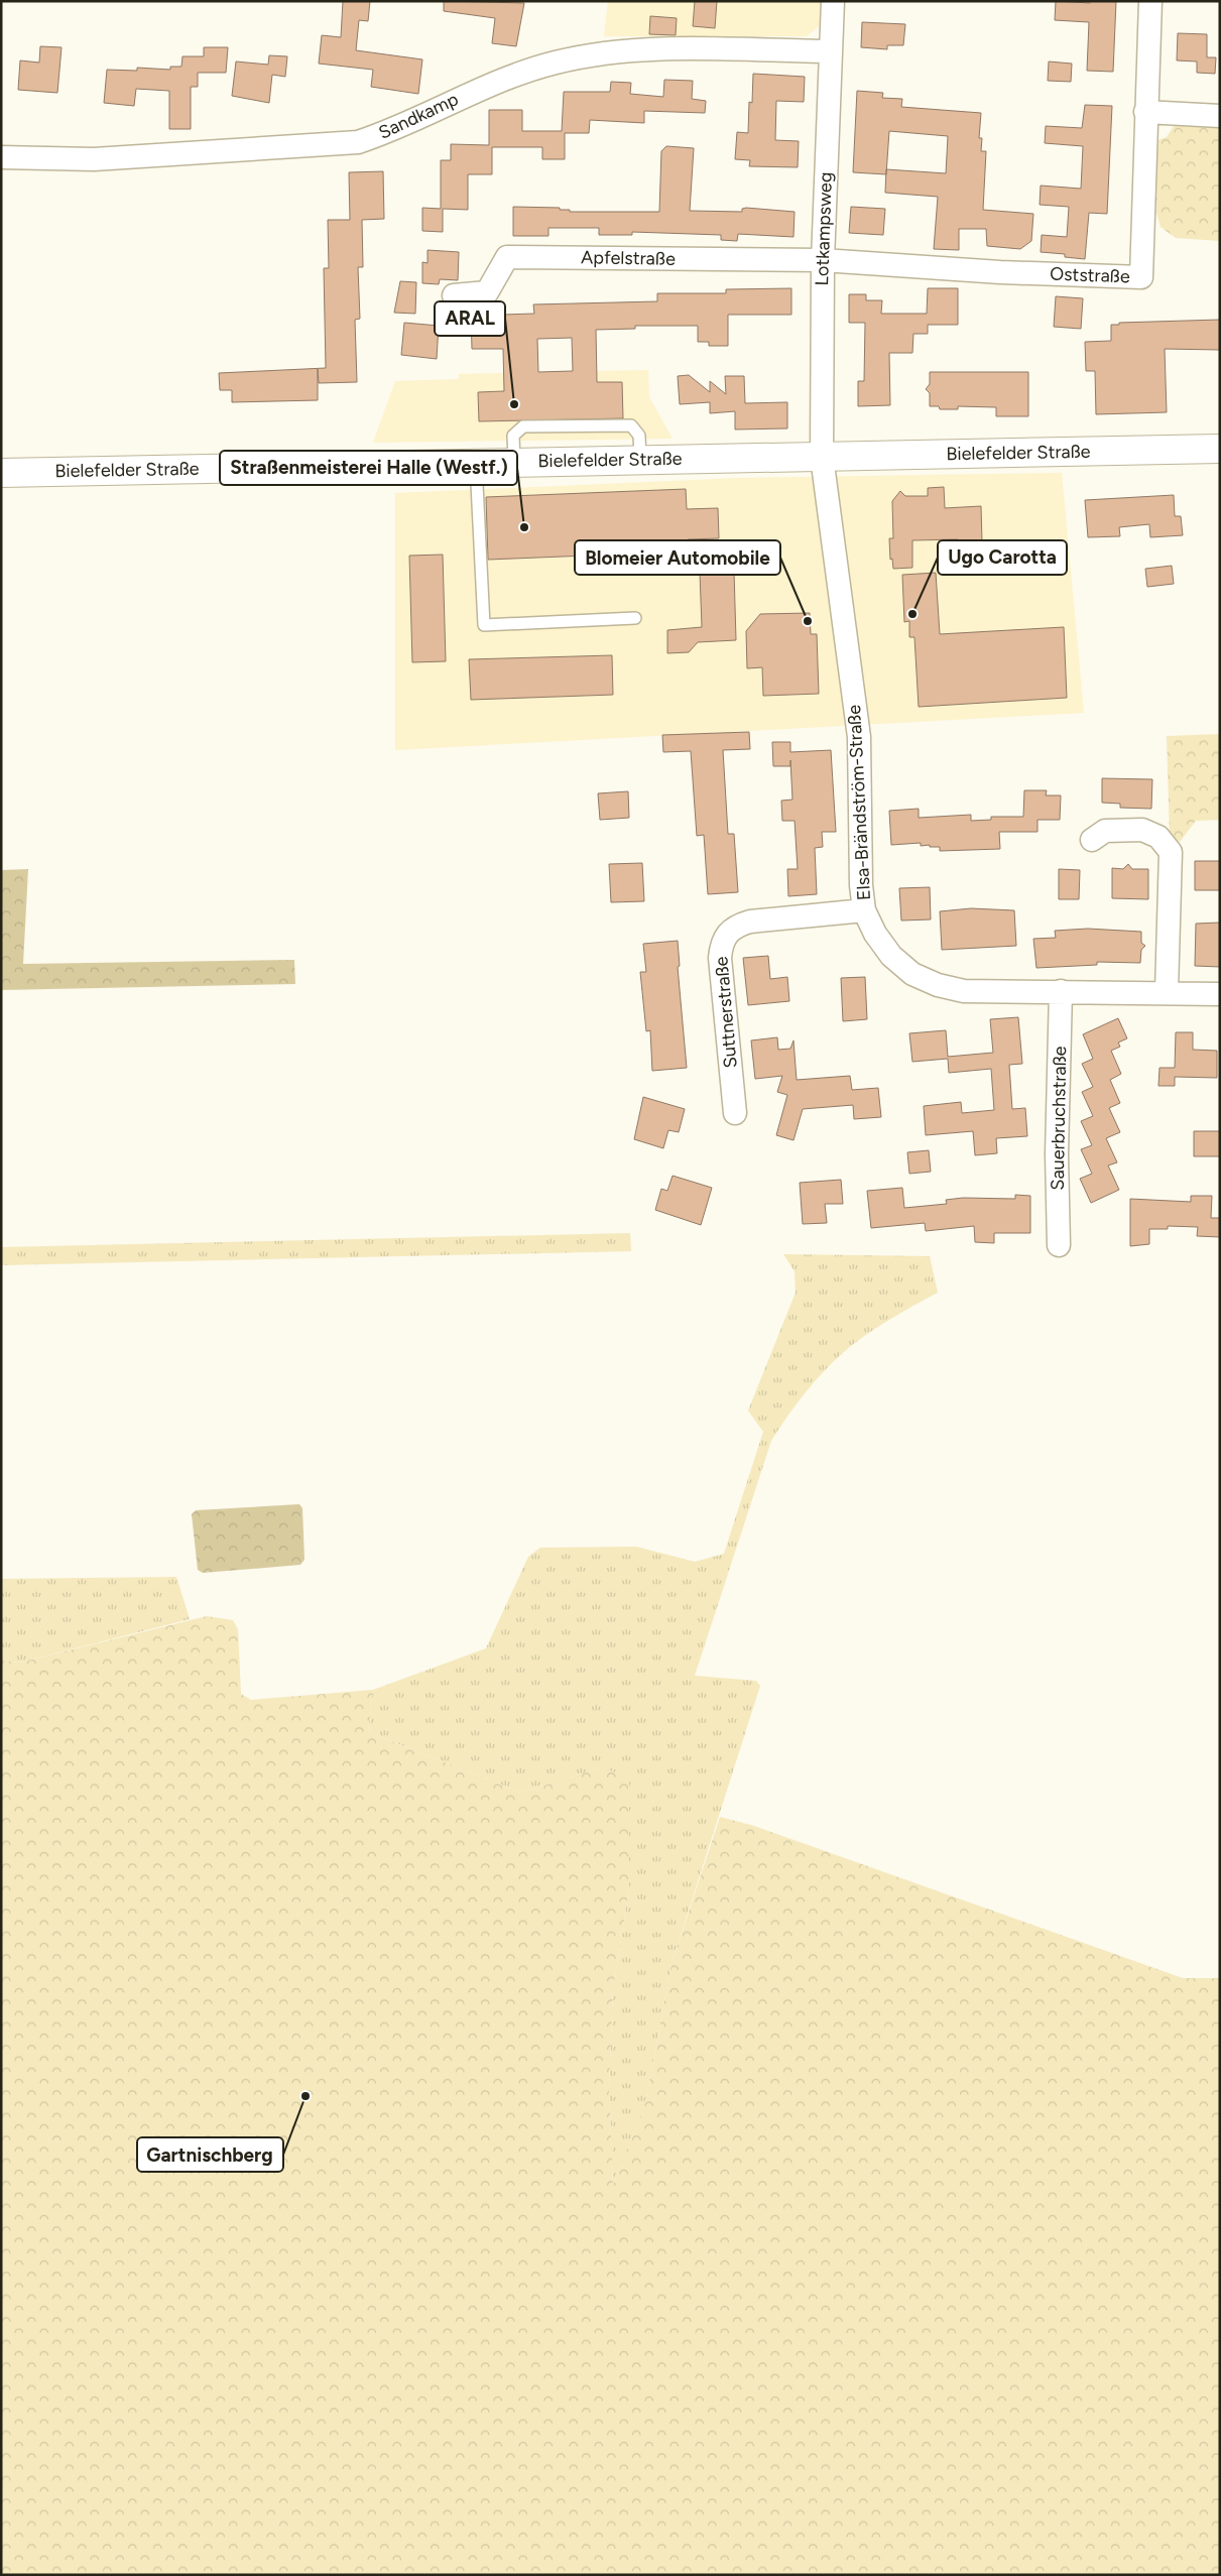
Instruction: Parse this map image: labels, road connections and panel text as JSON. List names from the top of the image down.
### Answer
{
  "streets": {
    "street": [
      "Sandkamp",
      "Lotkampsweg",
      "Apfelstraße",
      "Oststraße",
      "Bielefelder Straße",
      "Elsa-Brändström-Straße",
      "Suttnerstraße",
      "Sauerbruchstraße"
    ]
  },
  "crossings": [
    ["Sandkamp", "Lotkampsweg"],
    ["Lotkampsweg", "Apfelstraße"],
    ["Lotkampsweg", "Oststraße"],
    ["Lotkampsweg", "Bielefelder Straße"],
    ["Lotkampsweg", "Elsa-Brändström-Straße"],
    ["Apfelstraße", "Oststraße"],
    ["Bielefelder Straße", "Elsa-Brändström-Straße"],
    ["Elsa-Brändström-Straße", "Suttnerstraße"],
    ["Elsa-Brändström-Straße", "Sauerbruchstraße"]
  ],
  "places": [
    "ARAL",
    "Straßenmeisterei Halle (Westf.)",
    "Ugo Carotta",
    "Blomeier Automobile",
    "Gartnischberg"
  ]
}
